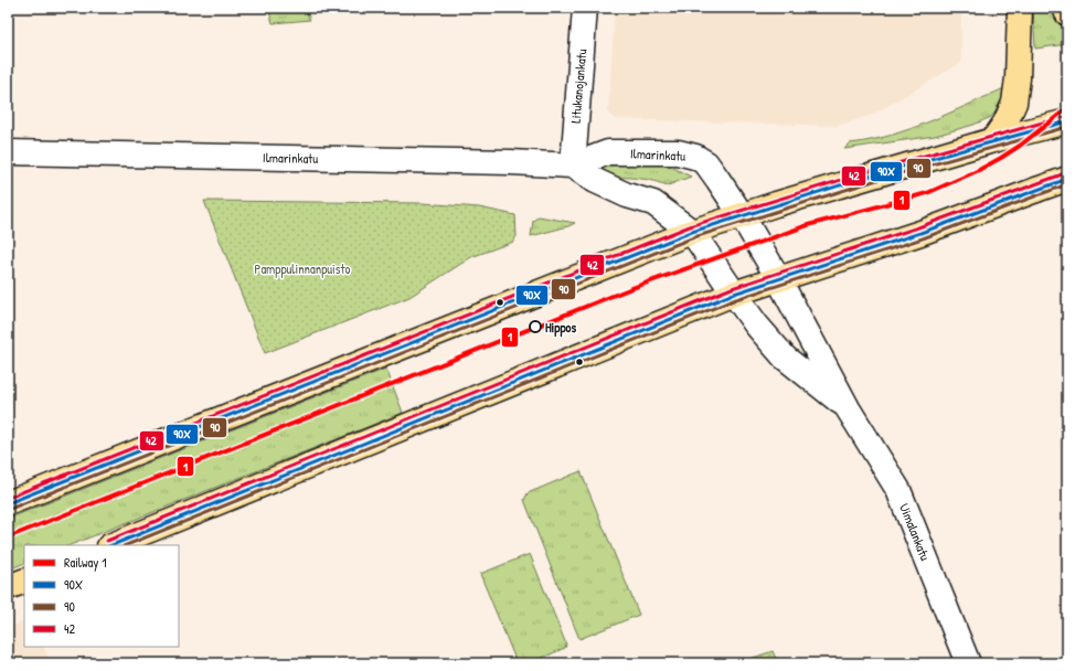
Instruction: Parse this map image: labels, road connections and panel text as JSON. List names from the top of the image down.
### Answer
{
  "streets": {
    "street": ["Litukanojankatu", "Ilmarinkatu", "Uimalankatu"]
  },
  "crossings": [
    ["Litukanojankatu", "Ilmarinkatu"],
    ["Ilmarinkatu", "Uimalankatu"]
  ],
  "parks": ["Pamppulinnanpuisto"],
  "places": ["Hippos"],
  "lines": [
    "rail line 1",
    "transit line 42",
    "transit line 90X",
    "transit line 90"
  ],
  "legend": [
    "Railway 1",
    "90X",
    "90",
    "42"
  ]
}
